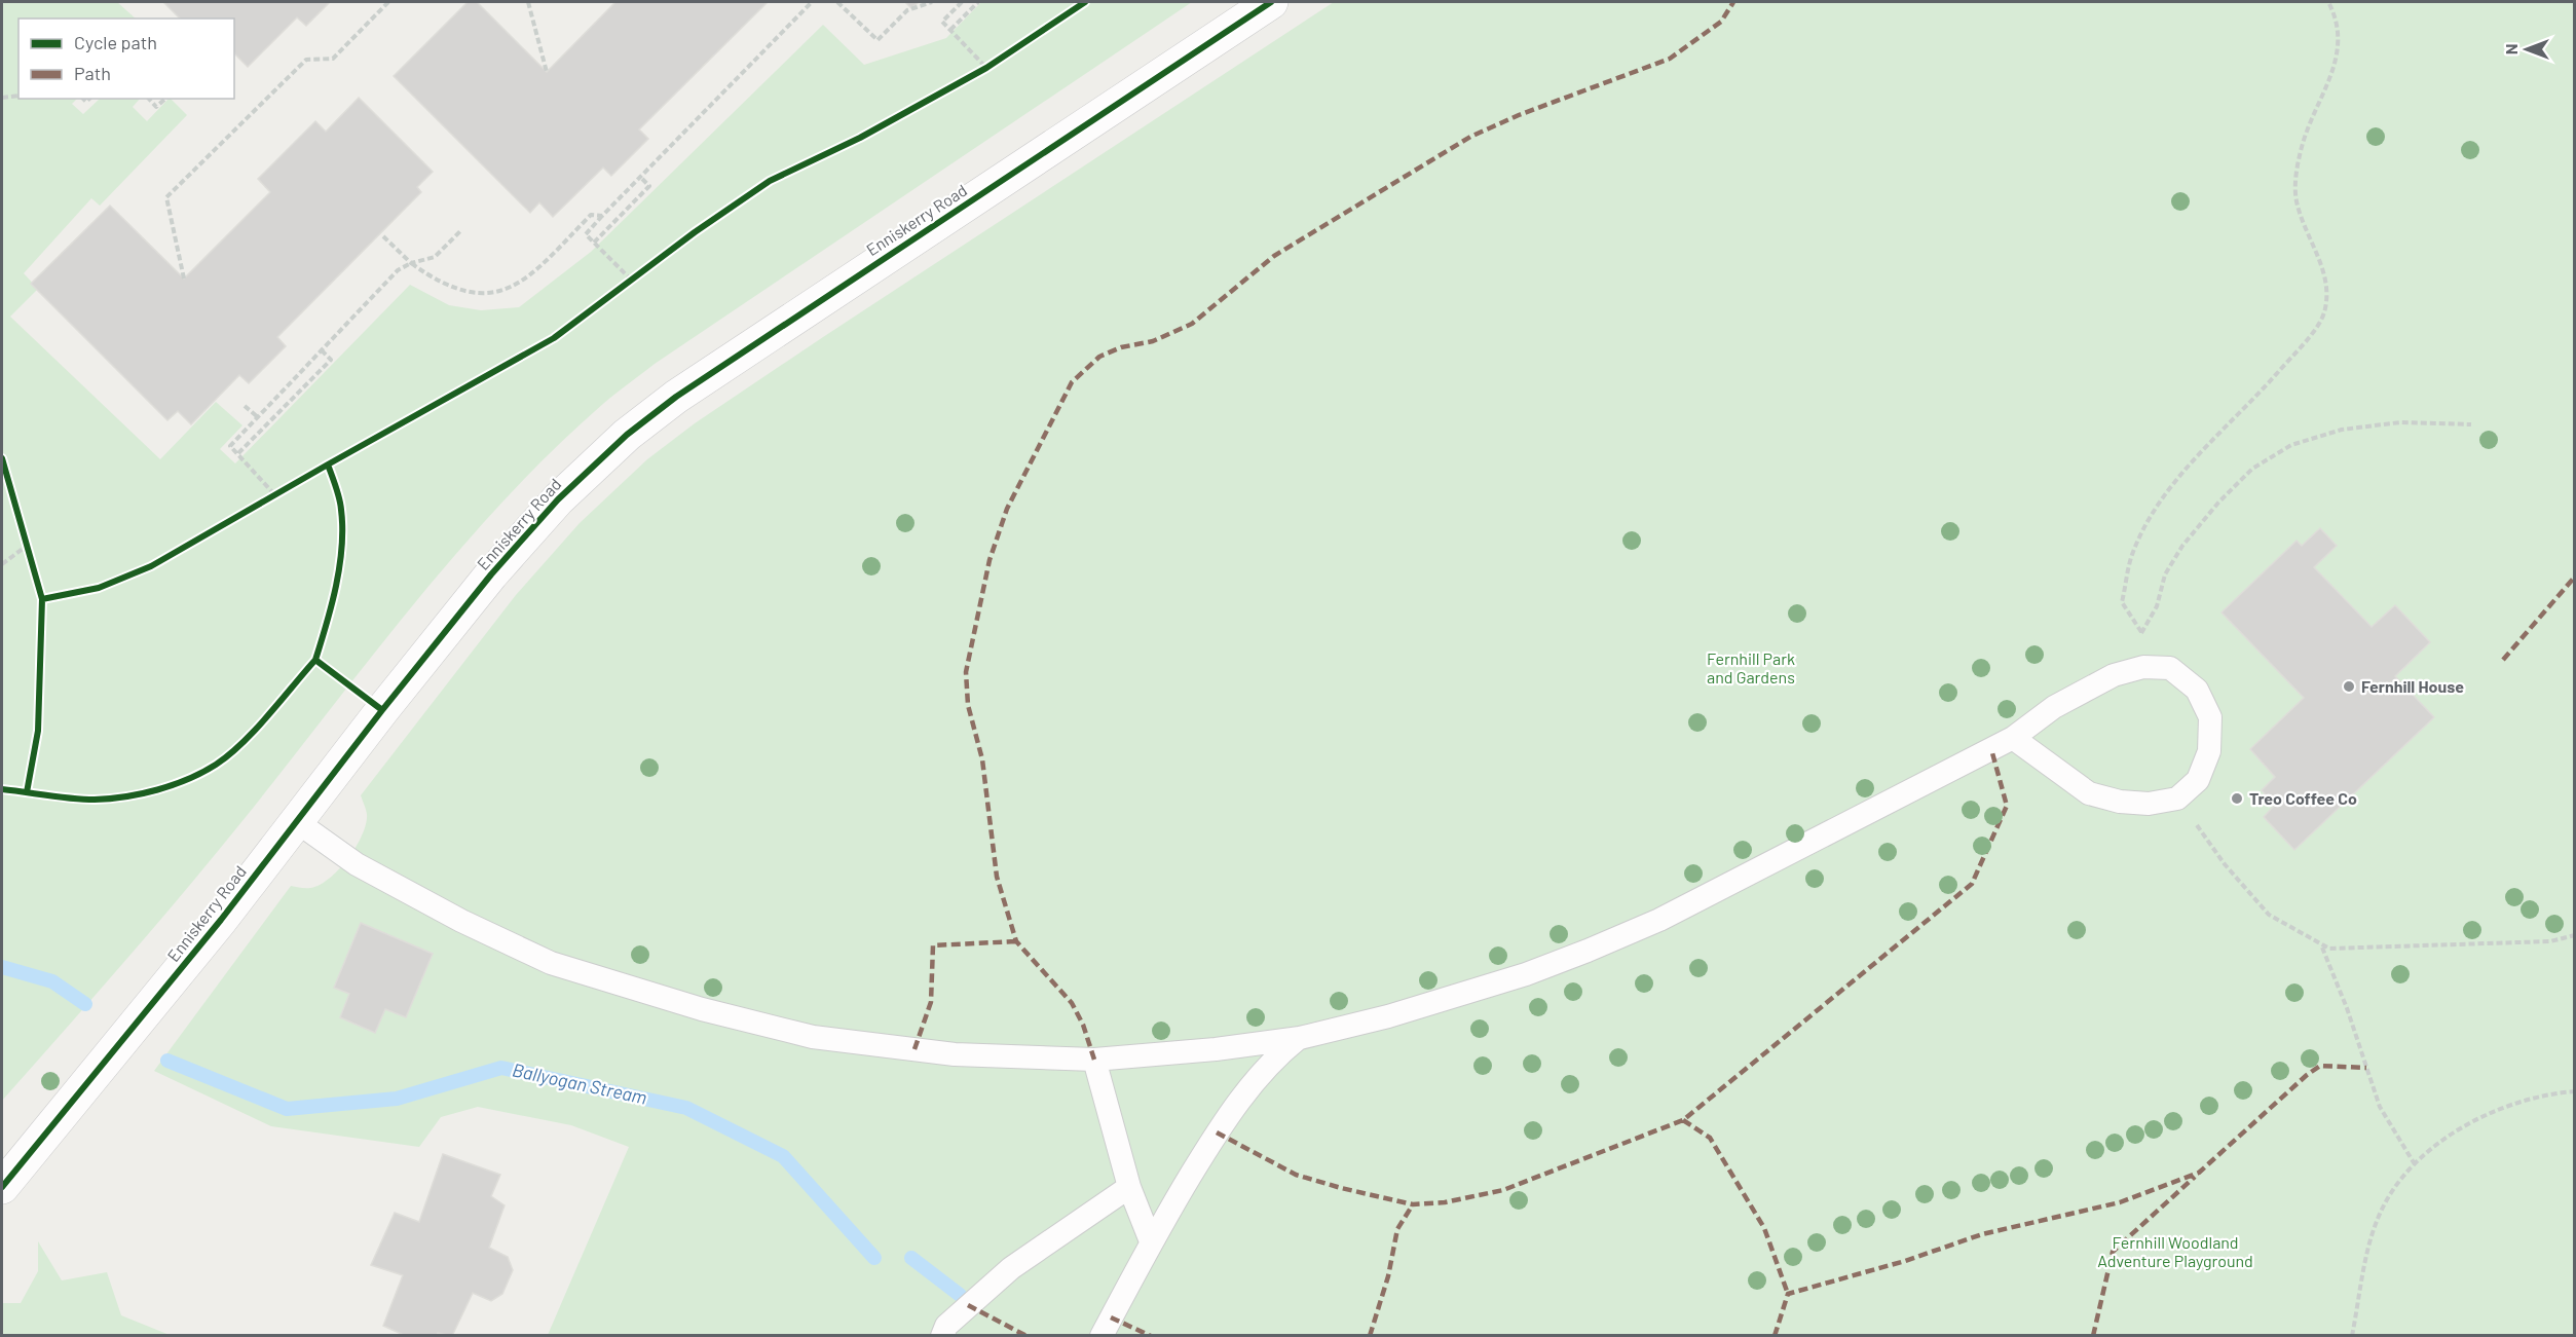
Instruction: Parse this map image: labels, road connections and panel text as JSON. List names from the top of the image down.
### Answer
{
  "streets": {
    "main road": ["Enniskerry Road"]
  },
  "water": ["Ballyogan Stream"],
  "parks": ["Fernhill Park and Gardens", "Fernhill Woodland Adventure Playground"],
  "places": ["Fernhill House", "Treo Coffee Co"],
  "legend": ["Cycle path", "Path"],
  "north": "left"
}
